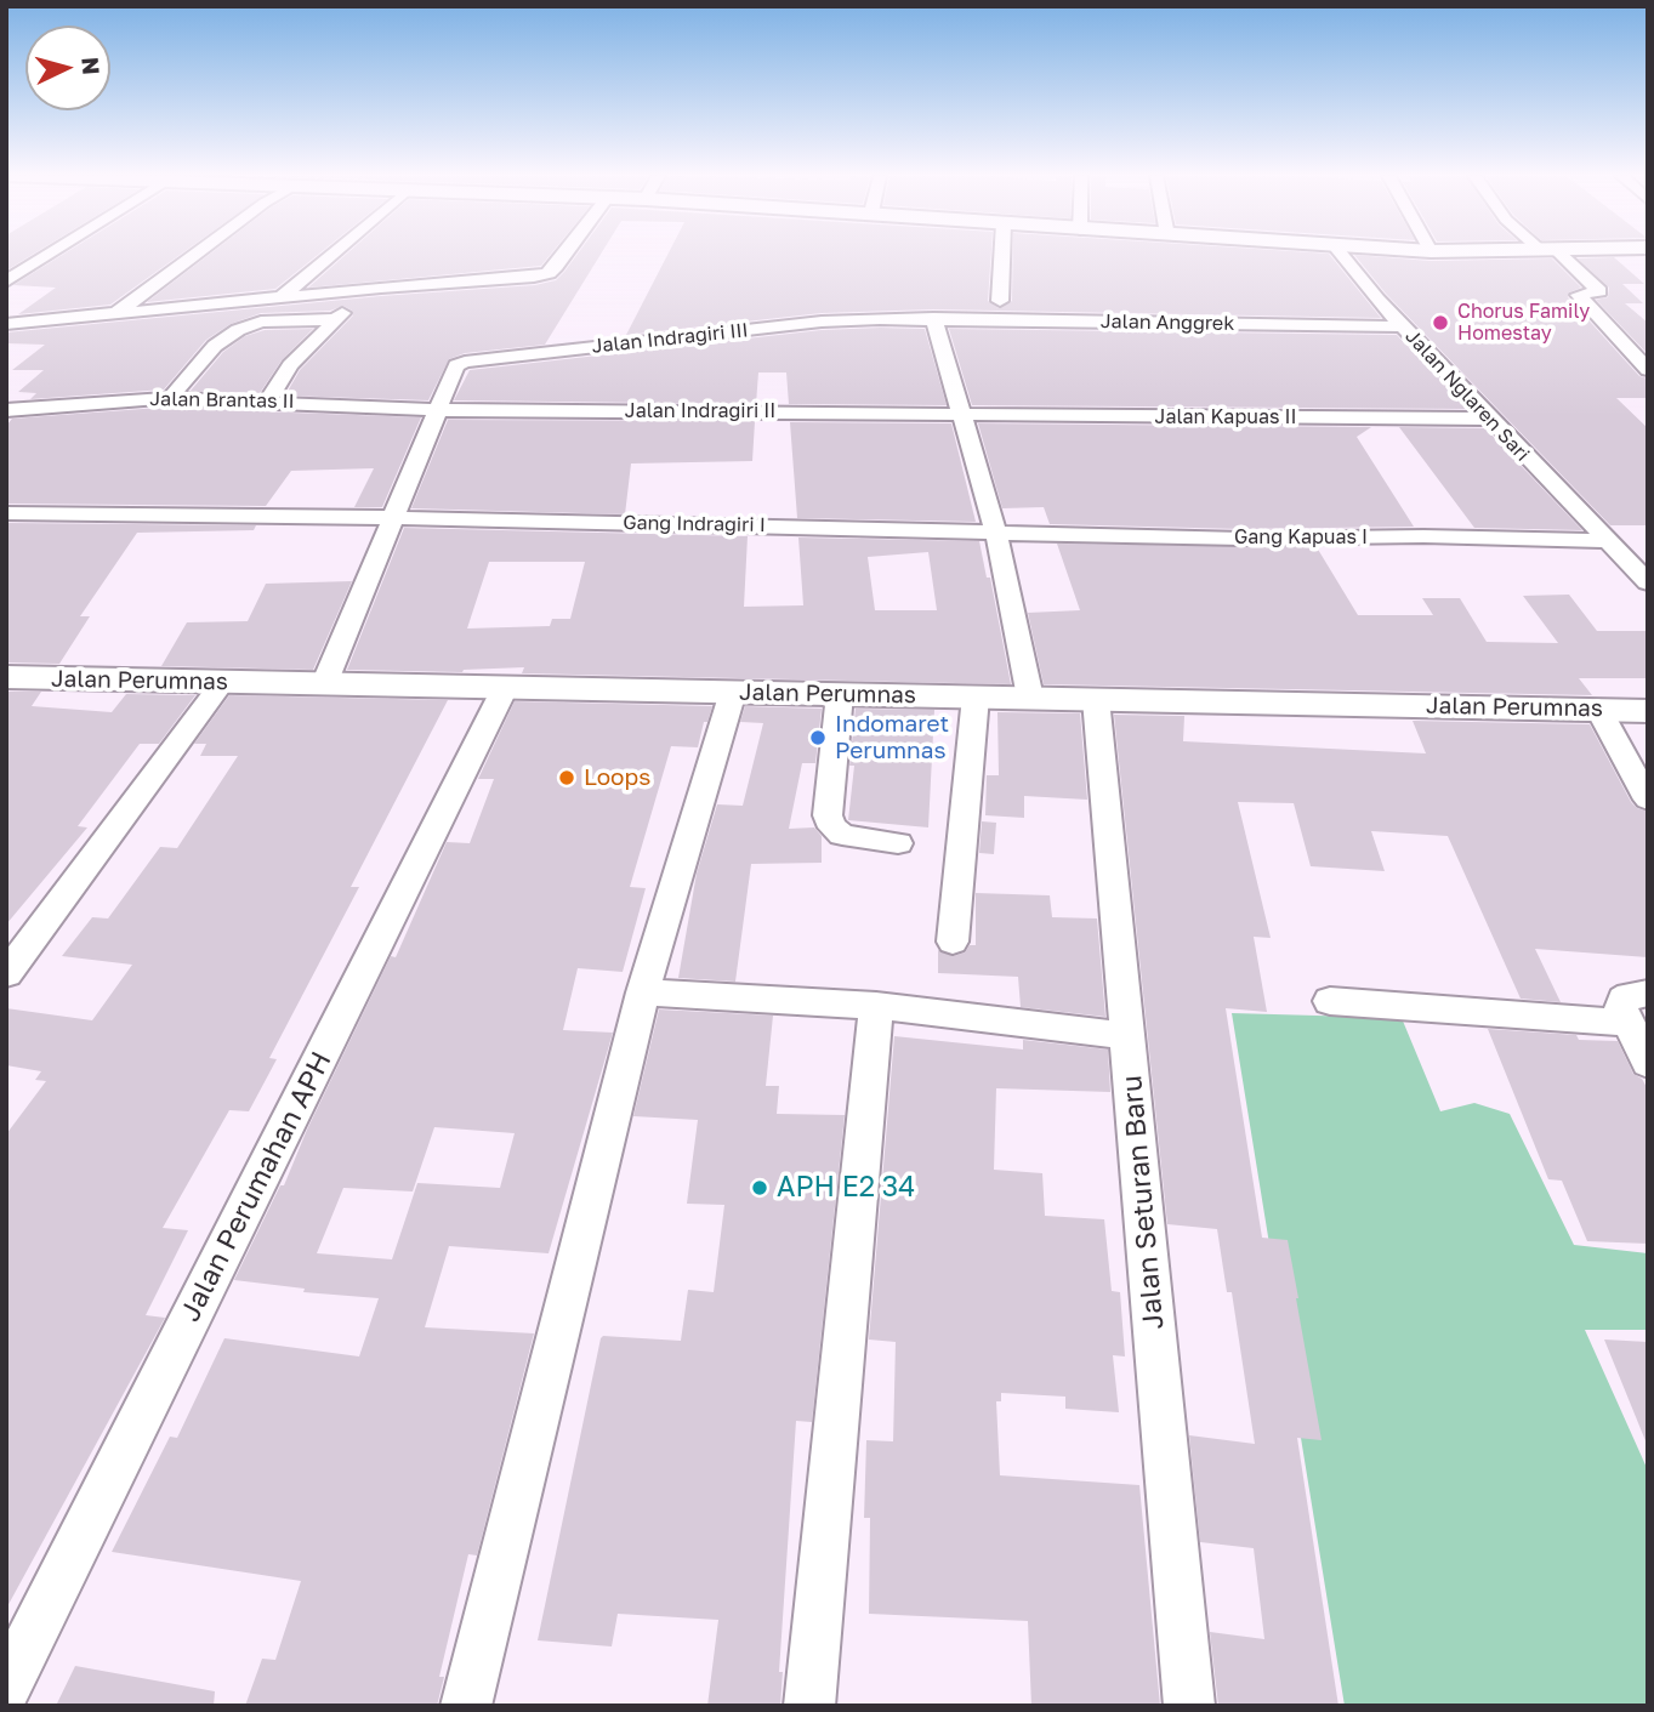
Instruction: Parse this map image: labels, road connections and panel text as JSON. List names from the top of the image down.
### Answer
{
  "streets": {
    "main road": ["Jalan Perumnas"],
    "street": [
      "Jalan Anggrek",
      "Jalan Indragiri III",
      "Jalan Nglaren Sari",
      "Jalan Brantas II",
      "Jalan Indragiri II",
      "Jalan Kapuas II",
      "Gang Indragiri I",
      "Gang Kapuas I",
      "Jalan Perumahan APH",
      "Jalan Seturan Baru"
    ]
  },
  "crossings": [
    ["Jalan Anggrek", "Jalan Indragiri III"],
    ["Jalan Anggrek", "Jalan Nglaren Sari"],
    ["Jalan Indragiri III", "Jalan Brantas II"],
    ["Jalan Indragiri III", "Jalan Indragiri II"],
    ["Jalan Nglaren Sari", "Jalan Kapuas II"],
    ["Jalan Nglaren Sari", "Gang Kapuas I"],
    ["Jalan Brantas II", "Jalan Indragiri II"],
    ["Jalan Indragiri II", "Jalan Kapuas II"],
    ["Gang Indragiri I", "Gang Kapuas I"],
    ["Jalan Perumnas", "Jalan Perumahan APH"],
    ["Jalan Perumnas", "Jalan Seturan Baru"]
  ],
  "places": [
    "Chorus Family Homestay",
    "Indomaret Perumnas",
    "Loops",
    "APH E2 34"
  ],
  "north": "right"
}
